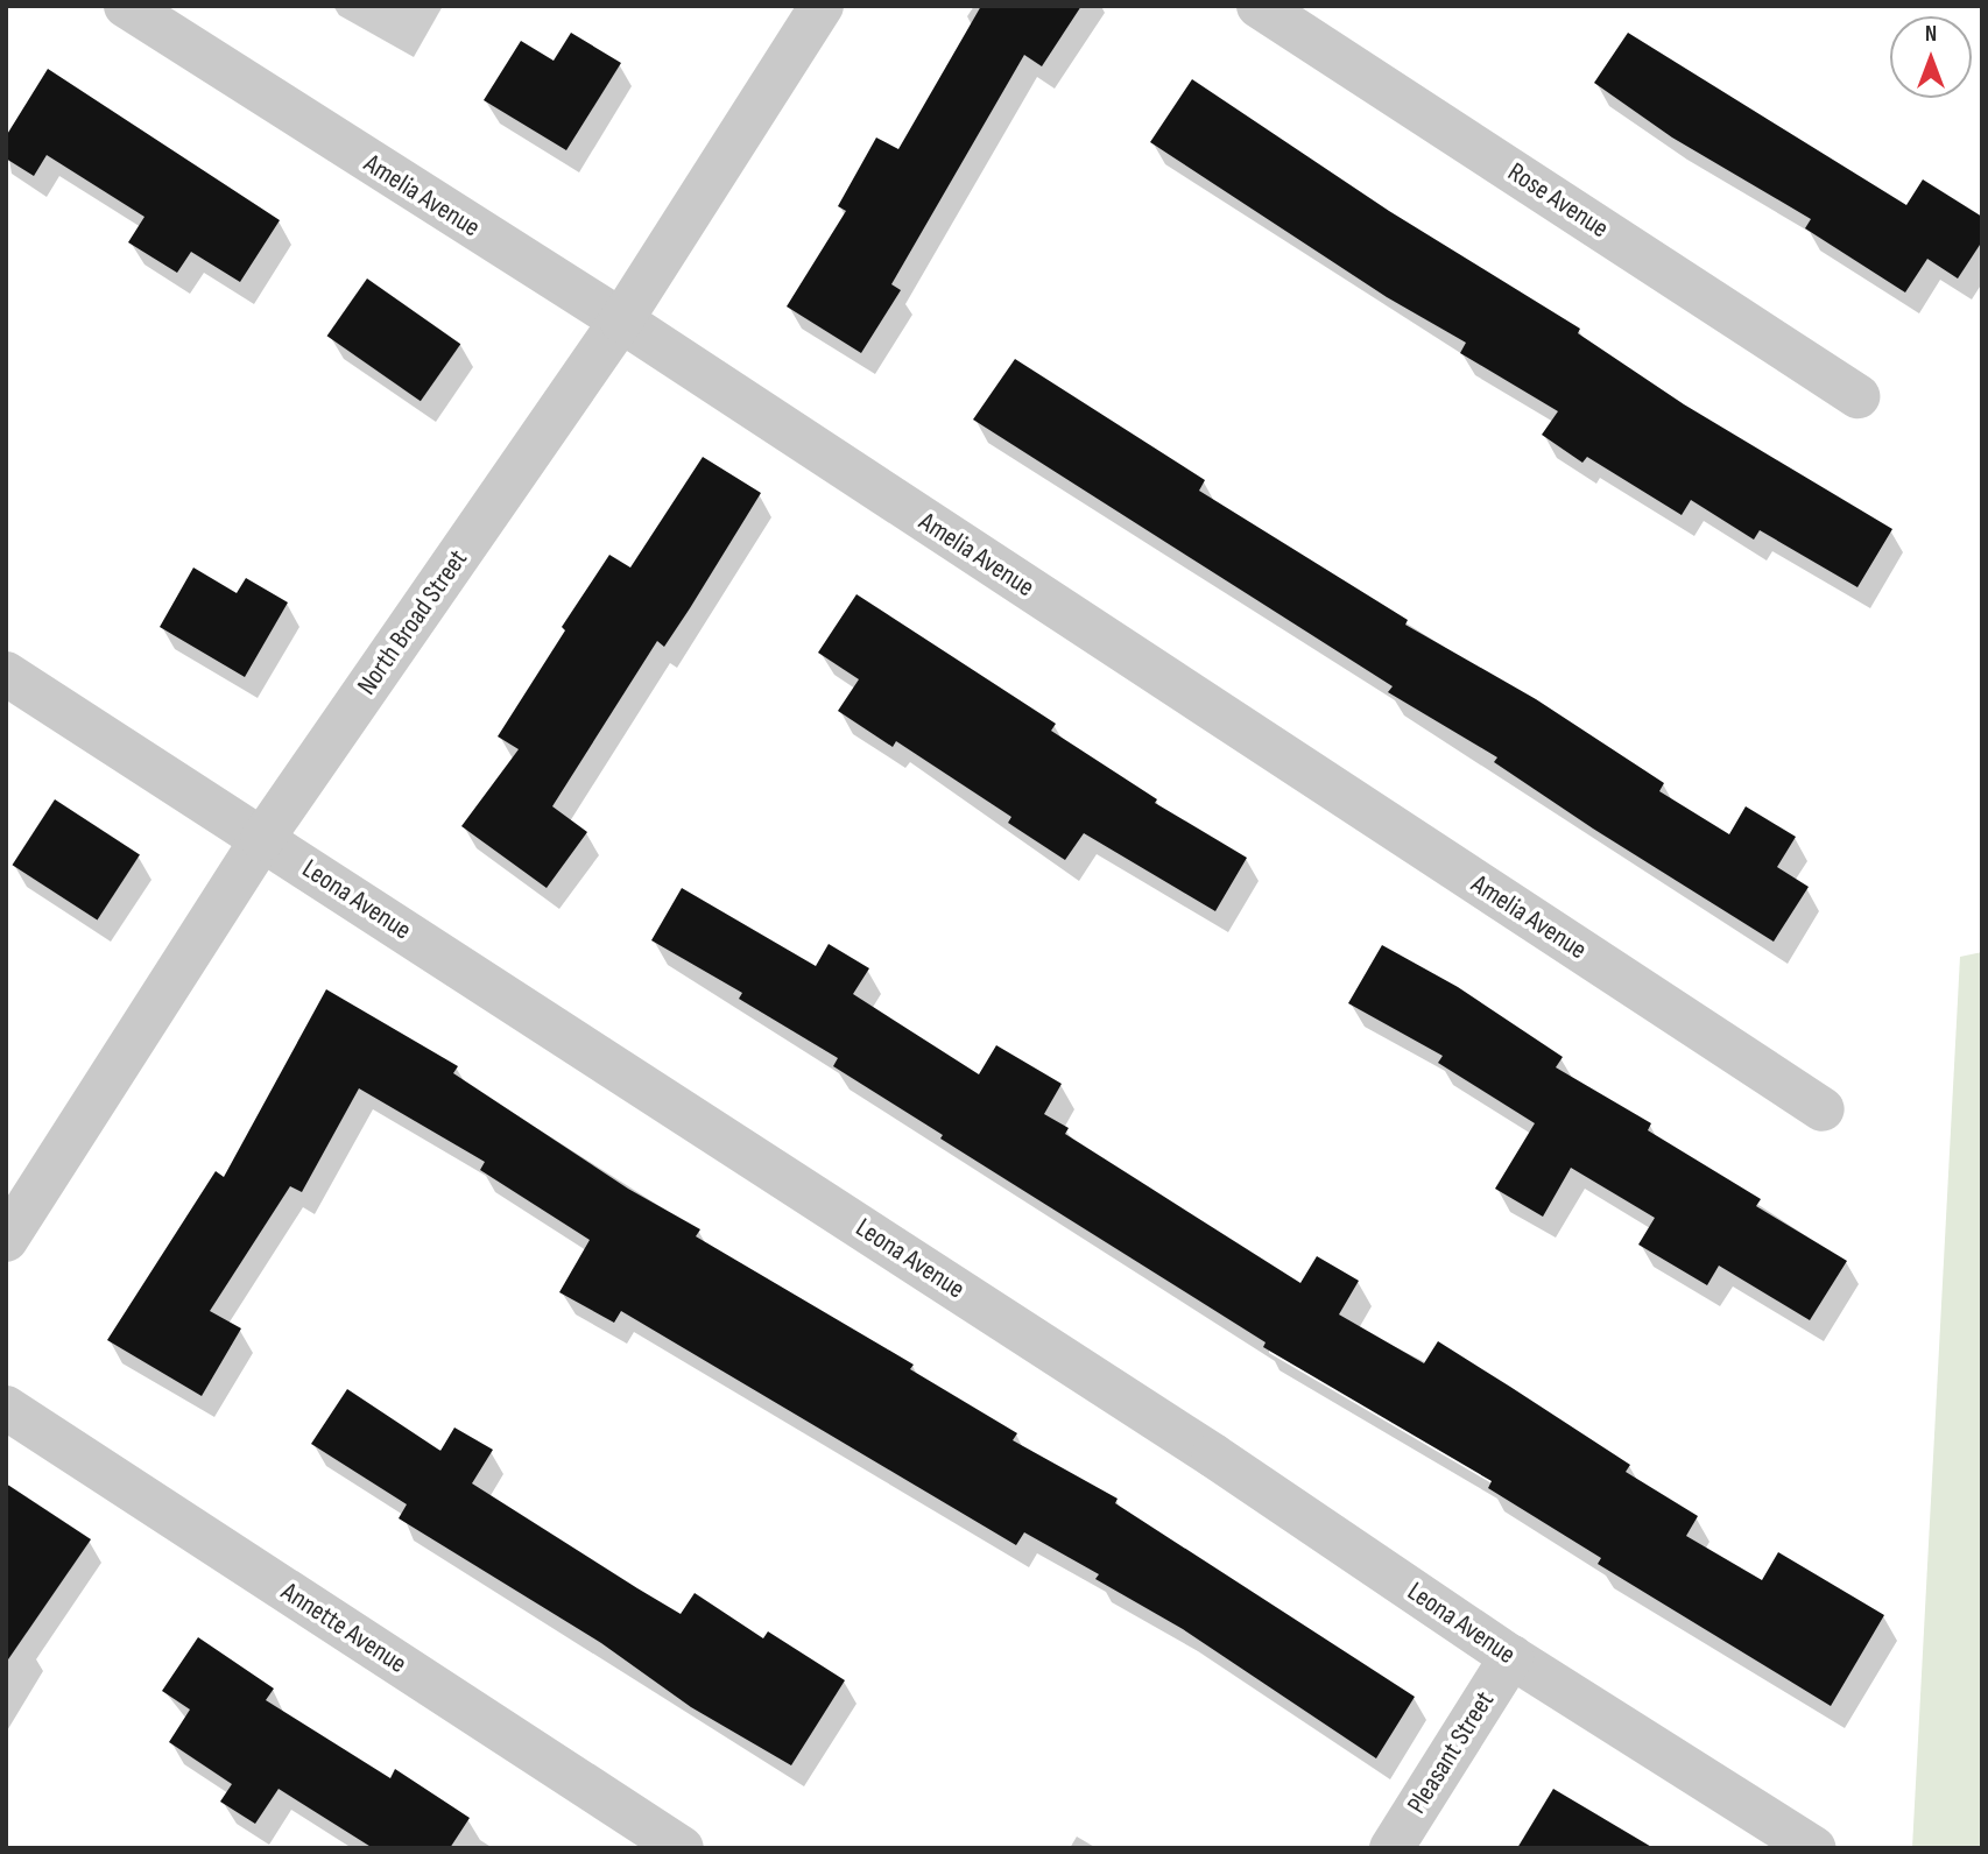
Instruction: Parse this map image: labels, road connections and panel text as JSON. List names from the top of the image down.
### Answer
{
  "streets": {
    "street": [
      "Amelia Avenue",
      "Rose Avenue",
      "North Broad Street",
      "Leona Avenue",
      "Annette Avenue",
      "Pleasant Street"
    ]
  },
  "crossings": [
    ["Amelia Avenue", "North Broad Street"],
    ["North Broad Street", "Leona Avenue"],
    ["Leona Avenue", "Pleasant Street"]
  ],
  "north": "top"
}
